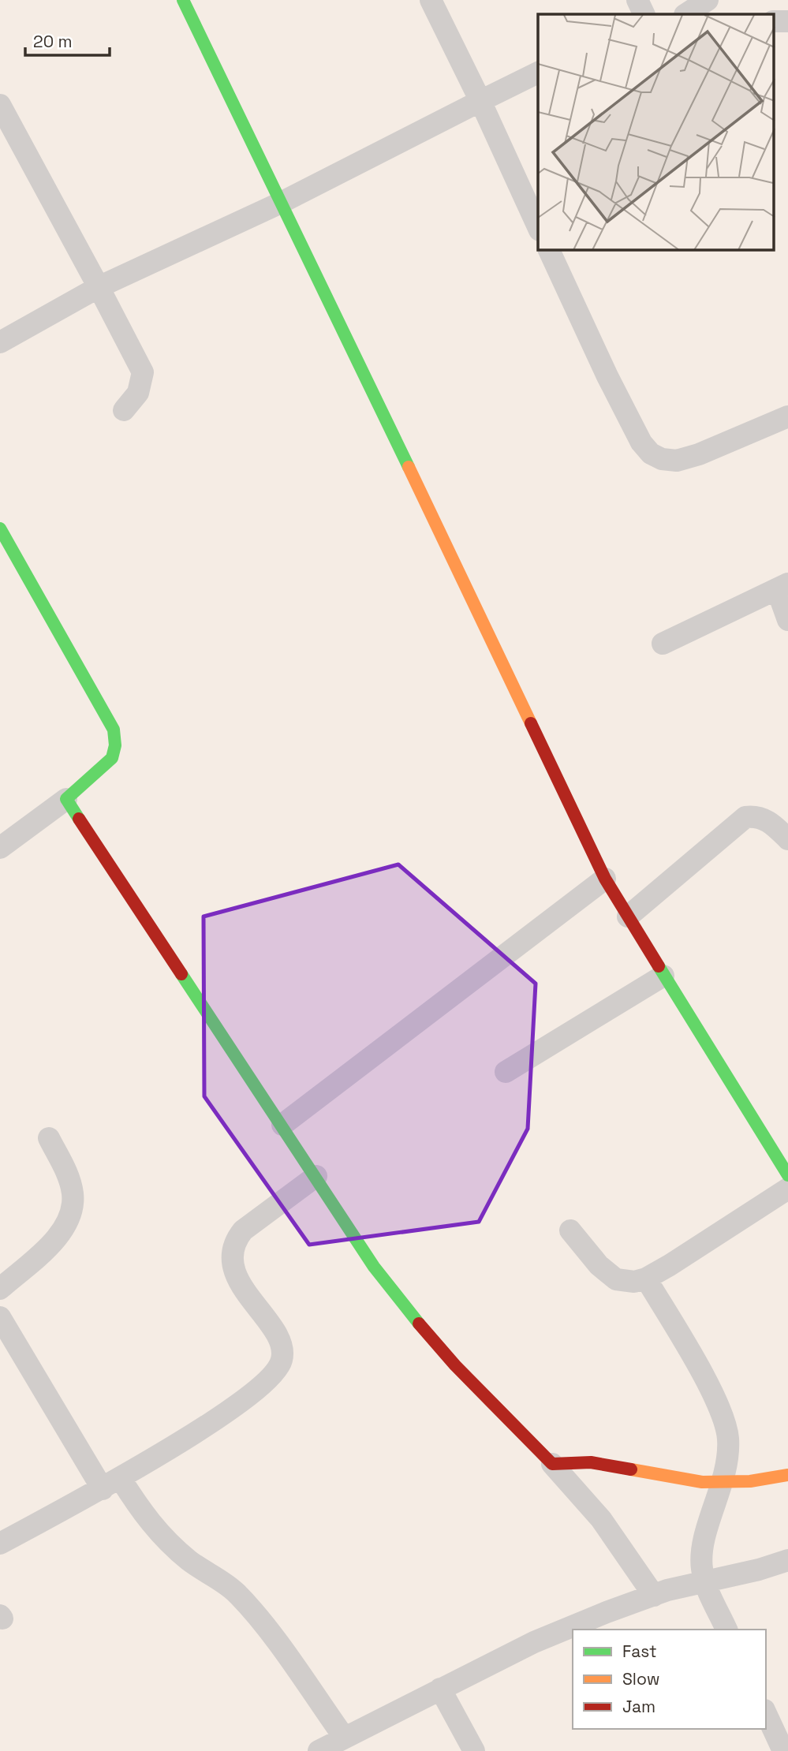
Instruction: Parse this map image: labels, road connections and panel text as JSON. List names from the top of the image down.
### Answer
{
  "legend": ["Fast", "Slow", "Jam"],
  "scale_bar": "20 m"
}
